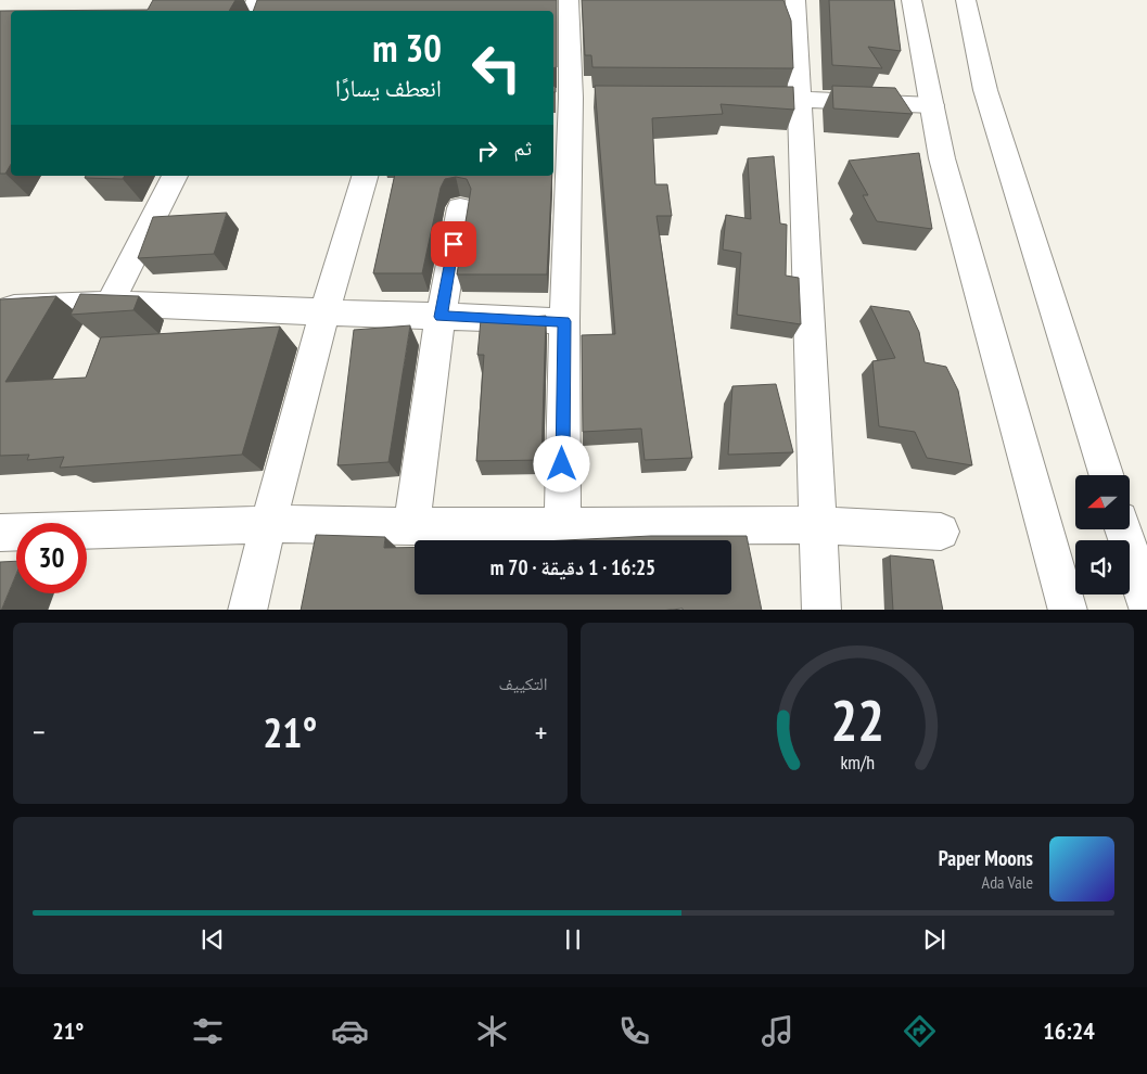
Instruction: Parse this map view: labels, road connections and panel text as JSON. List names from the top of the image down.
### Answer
{
  "north": "left",
  "page": {
    "turn": ["30 m", "انعطف يسارًا"],
    "then": "ثم",
    "limit": "30",
    "trip": "16:25 · 1 دقيقة · 70 m",
    "tile": "التكييف",
    "heat": ["−", "21°", "+"],
    "song": ["Paper Moons", "Ada Vale"],
    "tabs": ["16:24", "21°"],
    "gauge": ["22", "km/h"]
  }
}
